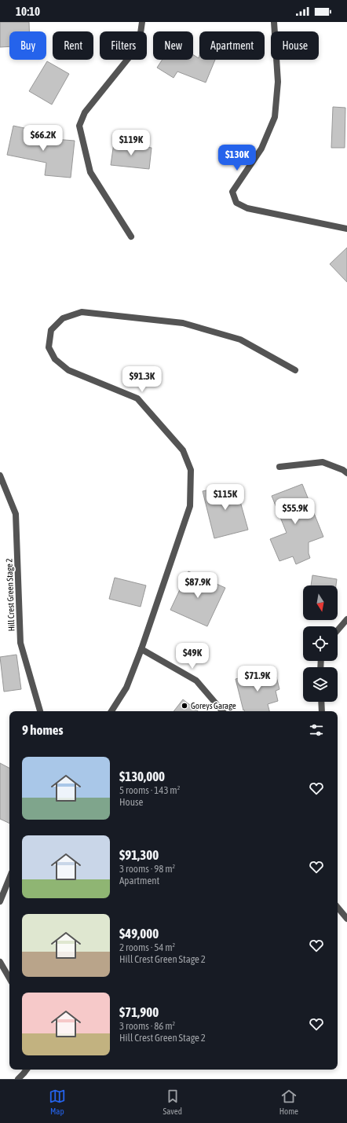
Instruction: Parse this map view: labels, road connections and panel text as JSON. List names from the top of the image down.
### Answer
{
  "streets": {
    "street": ["Hill Crest Green Stage 2"]
  },
  "places": ["Goreys Garage"],
  "north": "bottom",
  "page": {
    "status": "10:10",
    "chip": [
      "Buy",
      "Rent",
      "Filters",
      "New",
      "Apartment",
      "House"
    ],
    "price": [
      "$66.2K",
      "$119K",
      "$130K",
      "$91.3K",
      "$115K",
      "$55.9K",
      "$87.9K",
      "$49K",
      "$71.9K"
    ],
    "heading": "9 homes",
    "list": [
      {
        "name": "$130,000",
        "note": "5 rooms · 143 m² · House"
      },
      {
        "name": "$91,300",
        "note": "3 rooms · 98 m² · Apartment"
      },
      {
        "name": "$49,000",
        "note": "2 rooms · 54 m² · Hill Crest Green Stage 2"
      },
      {
        "name": "$71,900",
        "note": "3 rooms · 86 m² · Hill Crest Green Stage 2"
      }
    ],
    "tabs": ["Map", "Saved", "Home"]
  }
}
